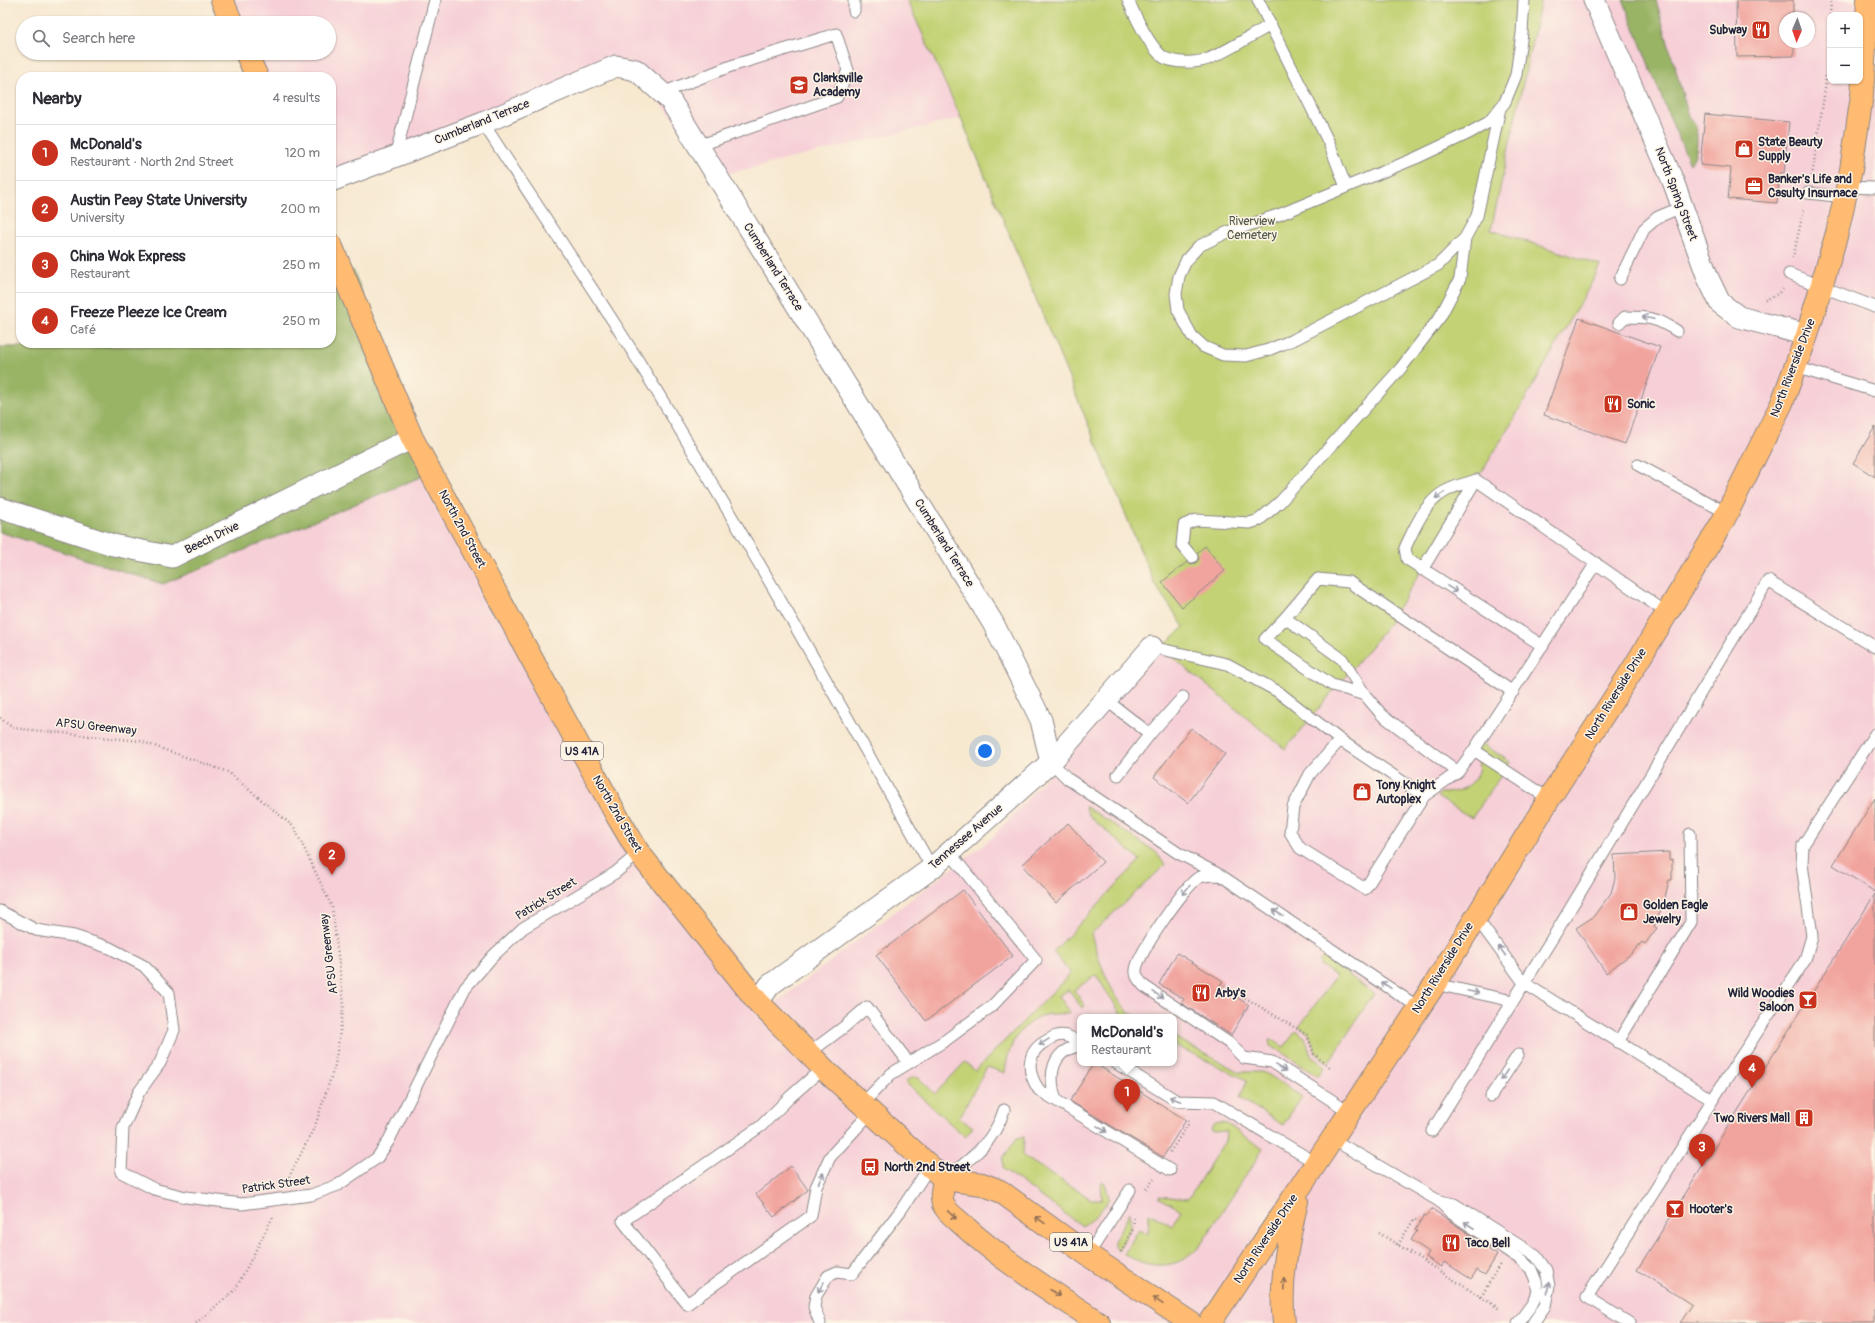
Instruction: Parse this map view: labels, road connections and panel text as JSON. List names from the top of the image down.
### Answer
{
  "streets": {
    "main road": ["North Riverside Drive", "North 2nd Street", "US 41A"],
    "street": [
      "Cumberland Terrace",
      "North Spring Street",
      "Beech Drive",
      "Tennessee Avenue"
    ],
    "lane": ["Patrick Street"],
    "path": ["APSU Greenway"]
  },
  "crossings": [
    ["Cumberland Terrace", "Tennessee Avenue"],
    ["North Spring Street", "North Riverside Drive"],
    ["North 2nd Street", "Beech Drive"],
    ["North 2nd Street", "US 41A"],
    ["North 2nd Street", "Tennessee Avenue"],
    ["North 2nd Street", "Patrick Street"],
    ["APSU Greenway", "Patrick Street"]
  ],
  "parks": ["Riverview Cemetery"],
  "places": {
    "restaurant": [
      "Subway",
      "Sonic",
      "Arby's",
      "Taco Bell"
    ],
    "school or university": ["Clarksville Academy"],
    "shop": ["State Beauty Supply", "Tony Knight Autoplex", "Golden Eagle Jewelry"],
    "office": ["Banker's Life and Casulty Insurnace"],
    "bar": ["Wild Woodies Saloon", "Hooter's"],
    "building": ["Two Rivers Mall"],
    "bus stop": ["North 2nd Street"]
  },
  "north": "bottom",
  "page": {
    "map_buttons": ["+", "−"],
    "search": "Search here",
    "heading": ["Nearby", "4 results"],
    "list": [
      {
        "mark": "1",
        "name": "McDonald's",
        "note": "Restaurant · North 2nd Street",
        "value": "120 m"
      },
      {
        "mark": "2",
        "name": "Austin Peay State University",
        "note": "University",
        "value": "200 m"
      },
      {
        "mark": "3",
        "name": "China Wok Express",
        "note": "Restaurant",
        "value": "250 m"
      },
      {
        "mark": "4",
        "name": "Freeze Pleeze Ice Cream",
        "note": "Café",
        "value": "250 m"
      }
    ],
    "pins": [
      "2",
      "4",
      "1",
      "3"
    ],
    "popup": ["McDonald's", "Restaurant"]
  }
}
